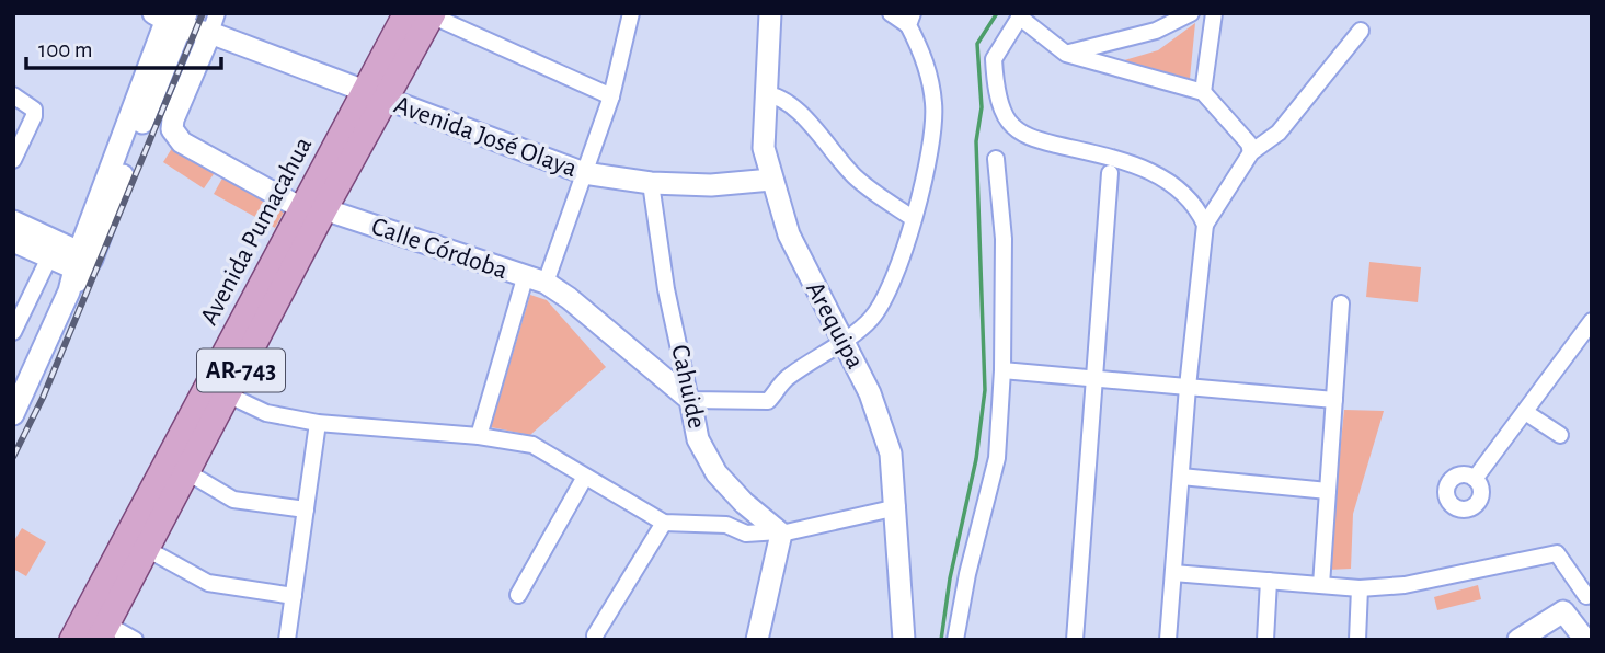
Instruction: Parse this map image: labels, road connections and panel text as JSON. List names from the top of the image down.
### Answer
{
  "streets": {
    "main road": ["Avenida Pumacahua", "AR-743"],
    "street": [
      "Avenida José Olaya",
      "Calle Córdoba",
      "Arequipa",
      "Cahuide"
    ]
  },
  "crossings": [
    ["Avenida José Olaya", "Avenida Pumacahua"],
    ["Avenida José Olaya", "Calle Córdoba"],
    ["Avenida José Olaya", "Arequipa"],
    ["Avenida José Olaya", "Cahuide"],
    ["Avenida Pumacahua", "Calle Córdoba"],
    ["Calle Córdoba", "Cahuide"]
  ],
  "scale_bar": "100 m"
}
